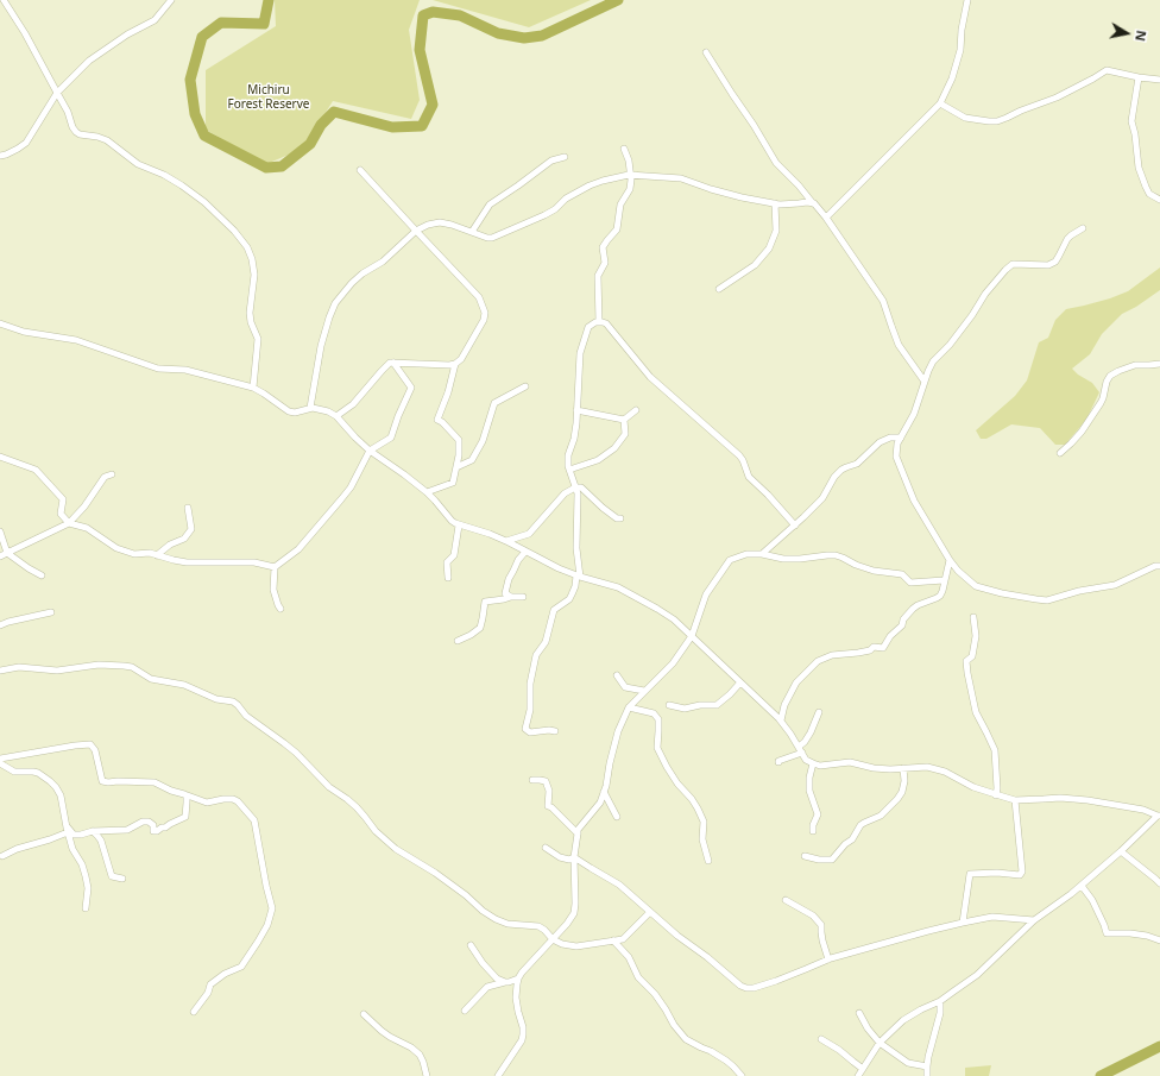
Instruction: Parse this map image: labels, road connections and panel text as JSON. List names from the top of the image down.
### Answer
{
  "parks": ["Michiru Forest Reserve"],
  "north": "right"
}
